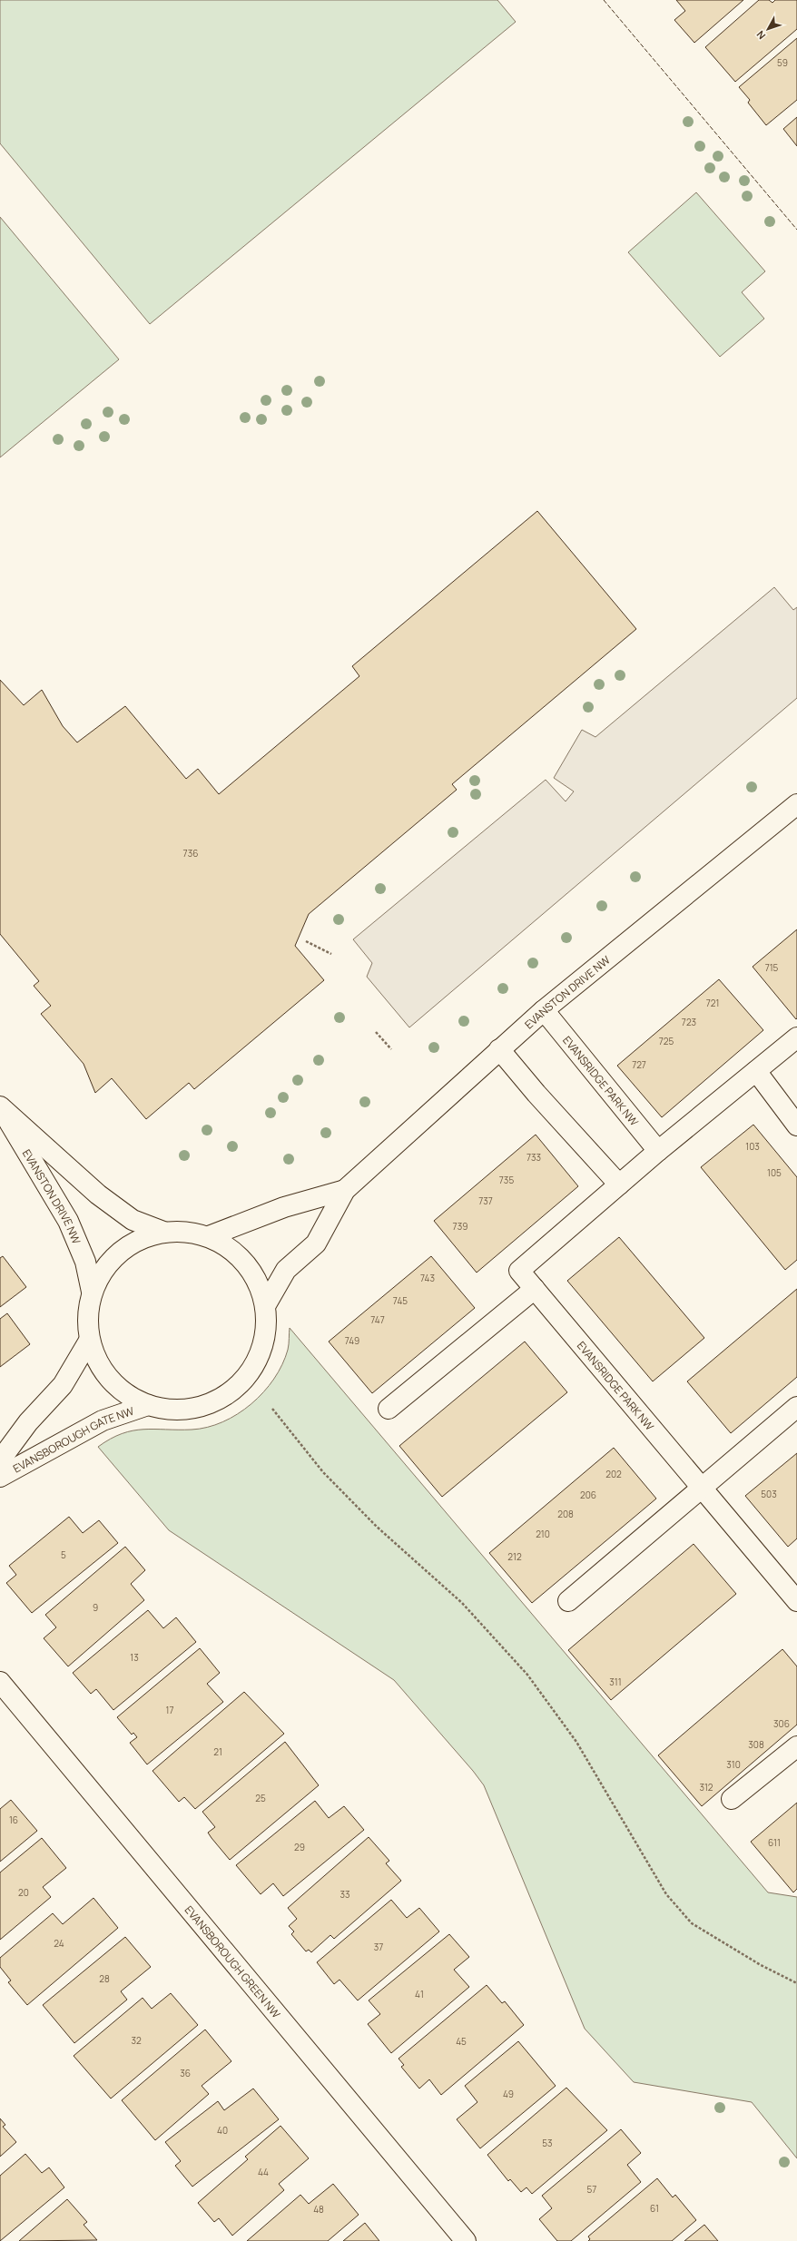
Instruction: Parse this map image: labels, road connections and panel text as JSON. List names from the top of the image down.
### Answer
{
  "streets": {
    "street": [
      "EVANSTON DRIVE NW",
      "EVANSRIDGE PARK NW",
      "EVANSBOROUGH GATE NW",
      "EVANSBOROUGH GREEN NW"
    ]
  },
  "crossings": [
    ["EVANSTON DRIVE NW", "EVANSRIDGE PARK NW"]
  ],
  "house_numbers": [
    "59",
    "736",
    "715",
    "721",
    "723",
    "725",
    "727",
    "103",
    "733",
    "105",
    "735",
    "737",
    "739",
    "743",
    "745",
    "747",
    "749",
    "202",
    "503",
    "206",
    "208",
    "210",
    "5",
    "212",
    "9",
    "13",
    "311",
    "17",
    "306",
    "308",
    "21",
    "310",
    "312",
    "25",
    "16",
    "611",
    "29",
    "20",
    "33",
    "24",
    "37",
    "28",
    "41",
    "32",
    "45",
    "36",
    "49",
    "40",
    "53",
    "44",
    "57",
    "61",
    "48"
  ],
  "north": "bottom left"
}
